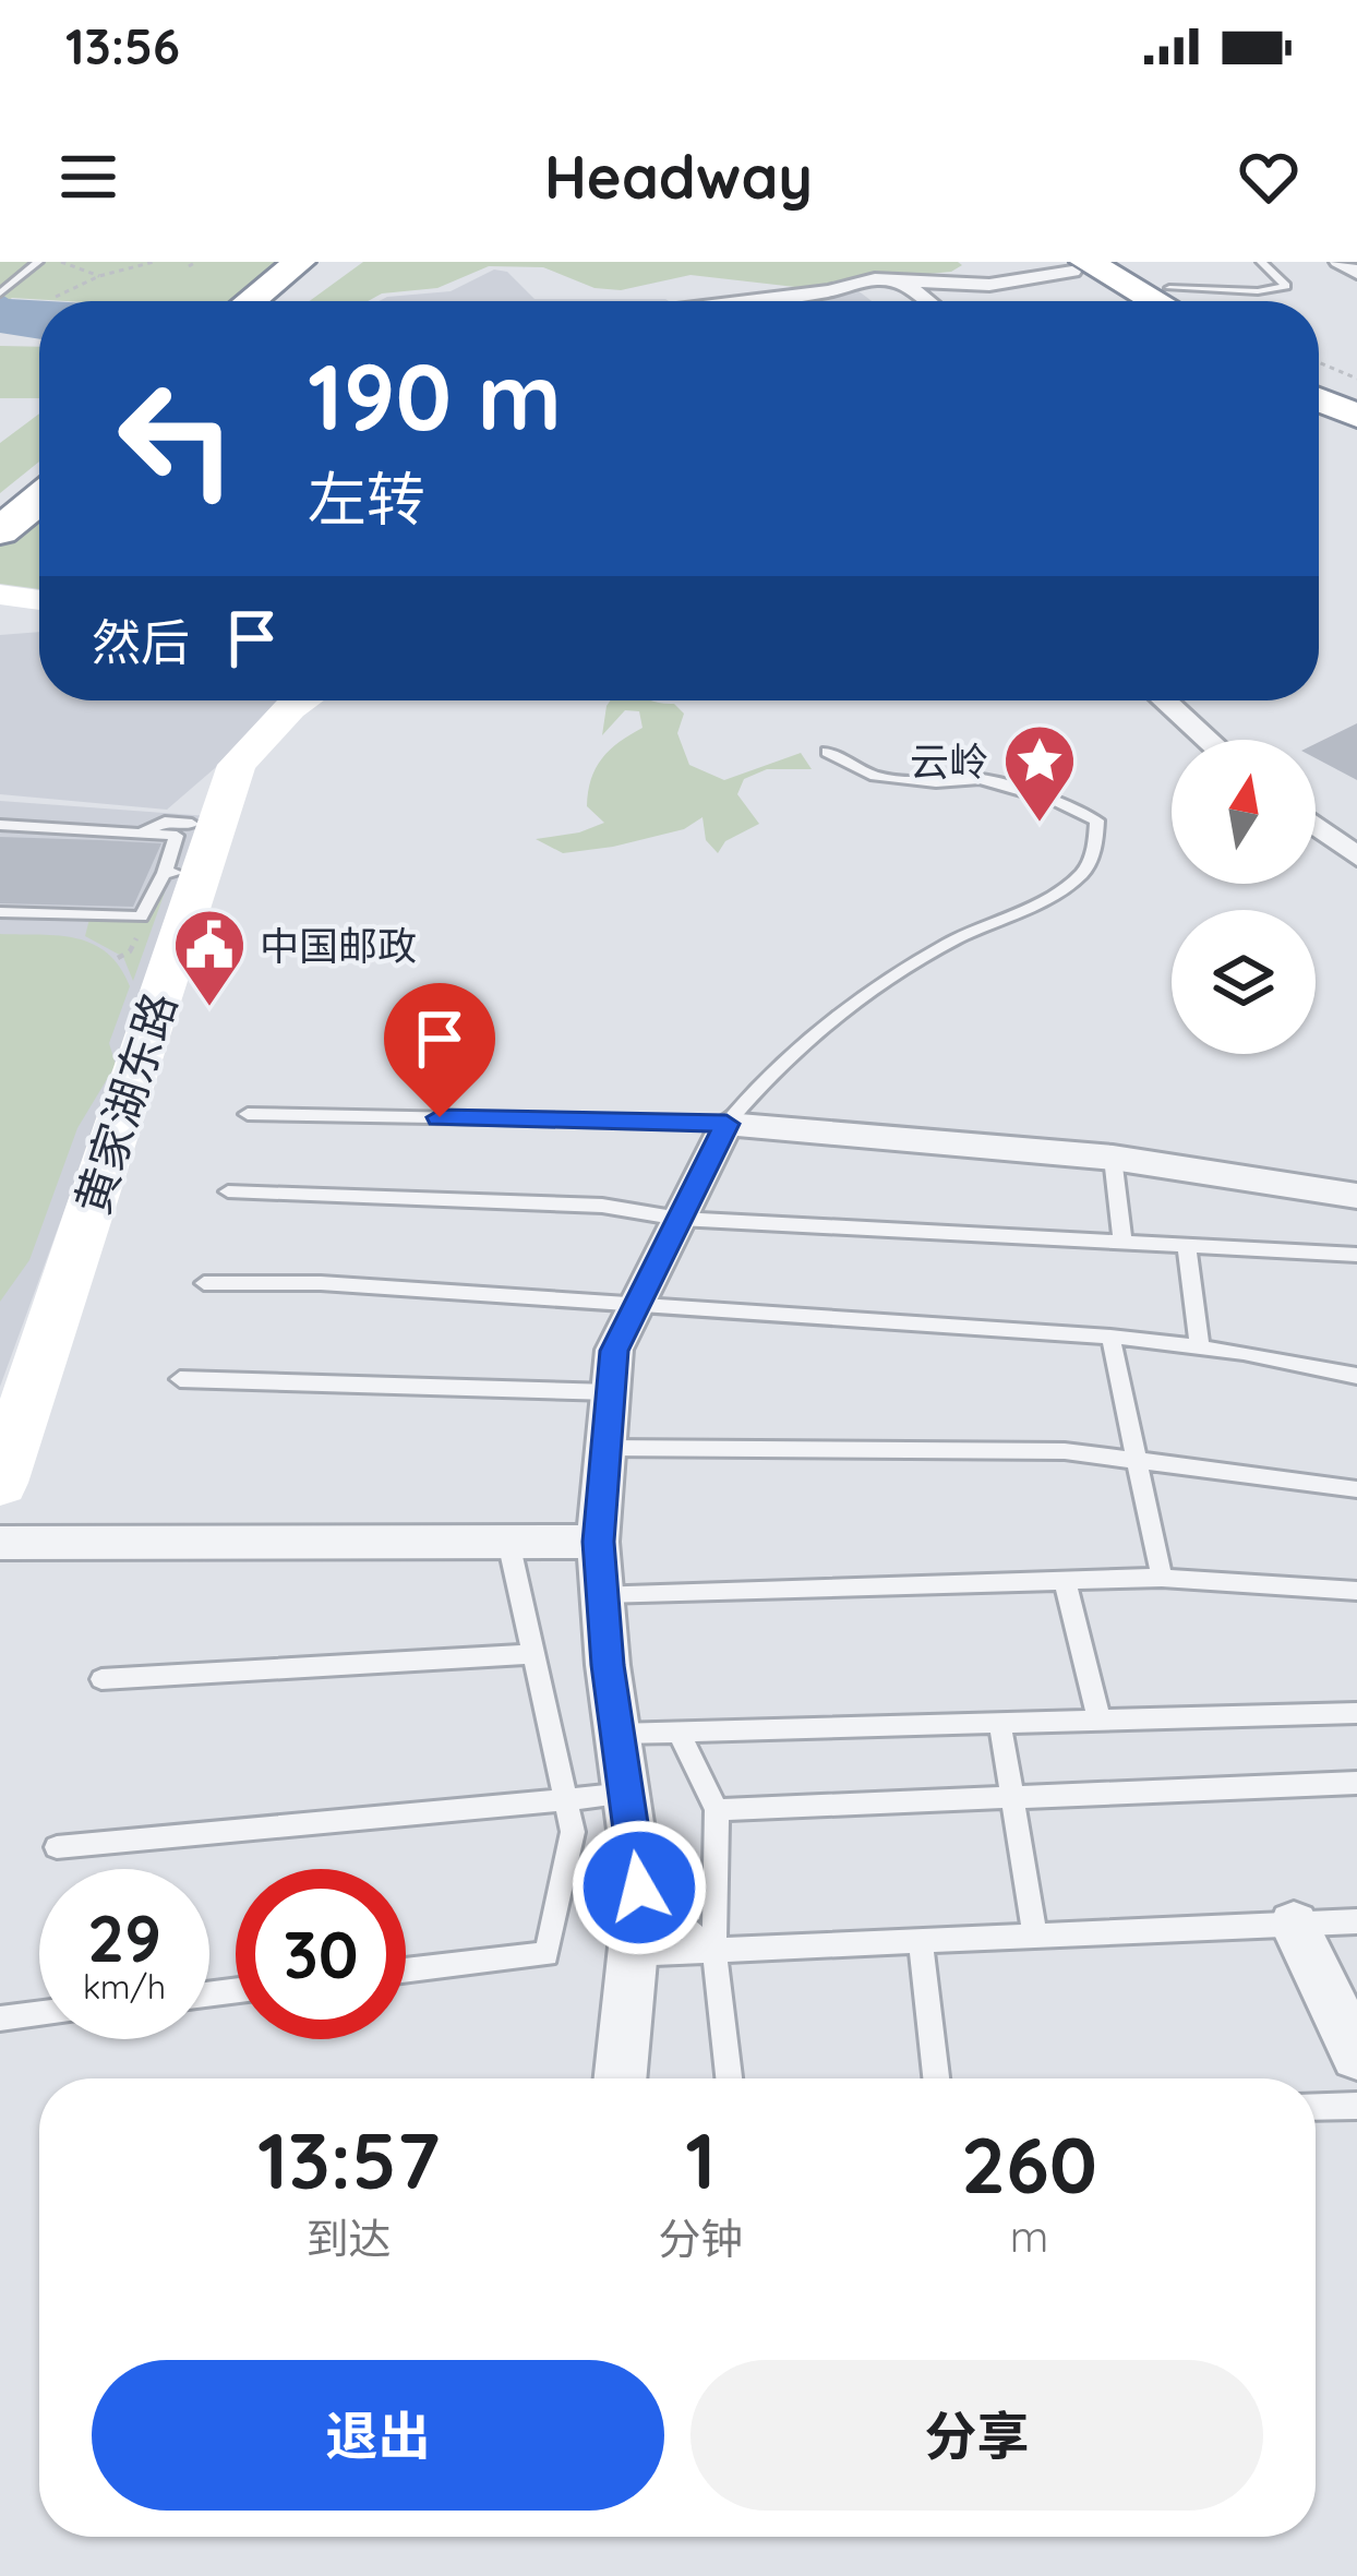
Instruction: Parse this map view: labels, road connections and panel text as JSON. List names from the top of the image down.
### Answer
{
  "streets": {
    "main road": ["黄家湖东路"]
  },
  "places": {
    "place": ["云岭"],
    "public building": ["中国邮政"]
  },
  "north": "top",
  "page": {
    "status": "13:56",
    "header": "Headway",
    "turn": ["190 m", "左转"],
    "then": "然后",
    "speed": "29 km/h",
    "limit": "30",
    "eta": [
      "13:57",
      "到达",
      "1",
      "分钟",
      "260",
      "m"
    ],
    "buttons": ["退出", "分享"]
  }
}
